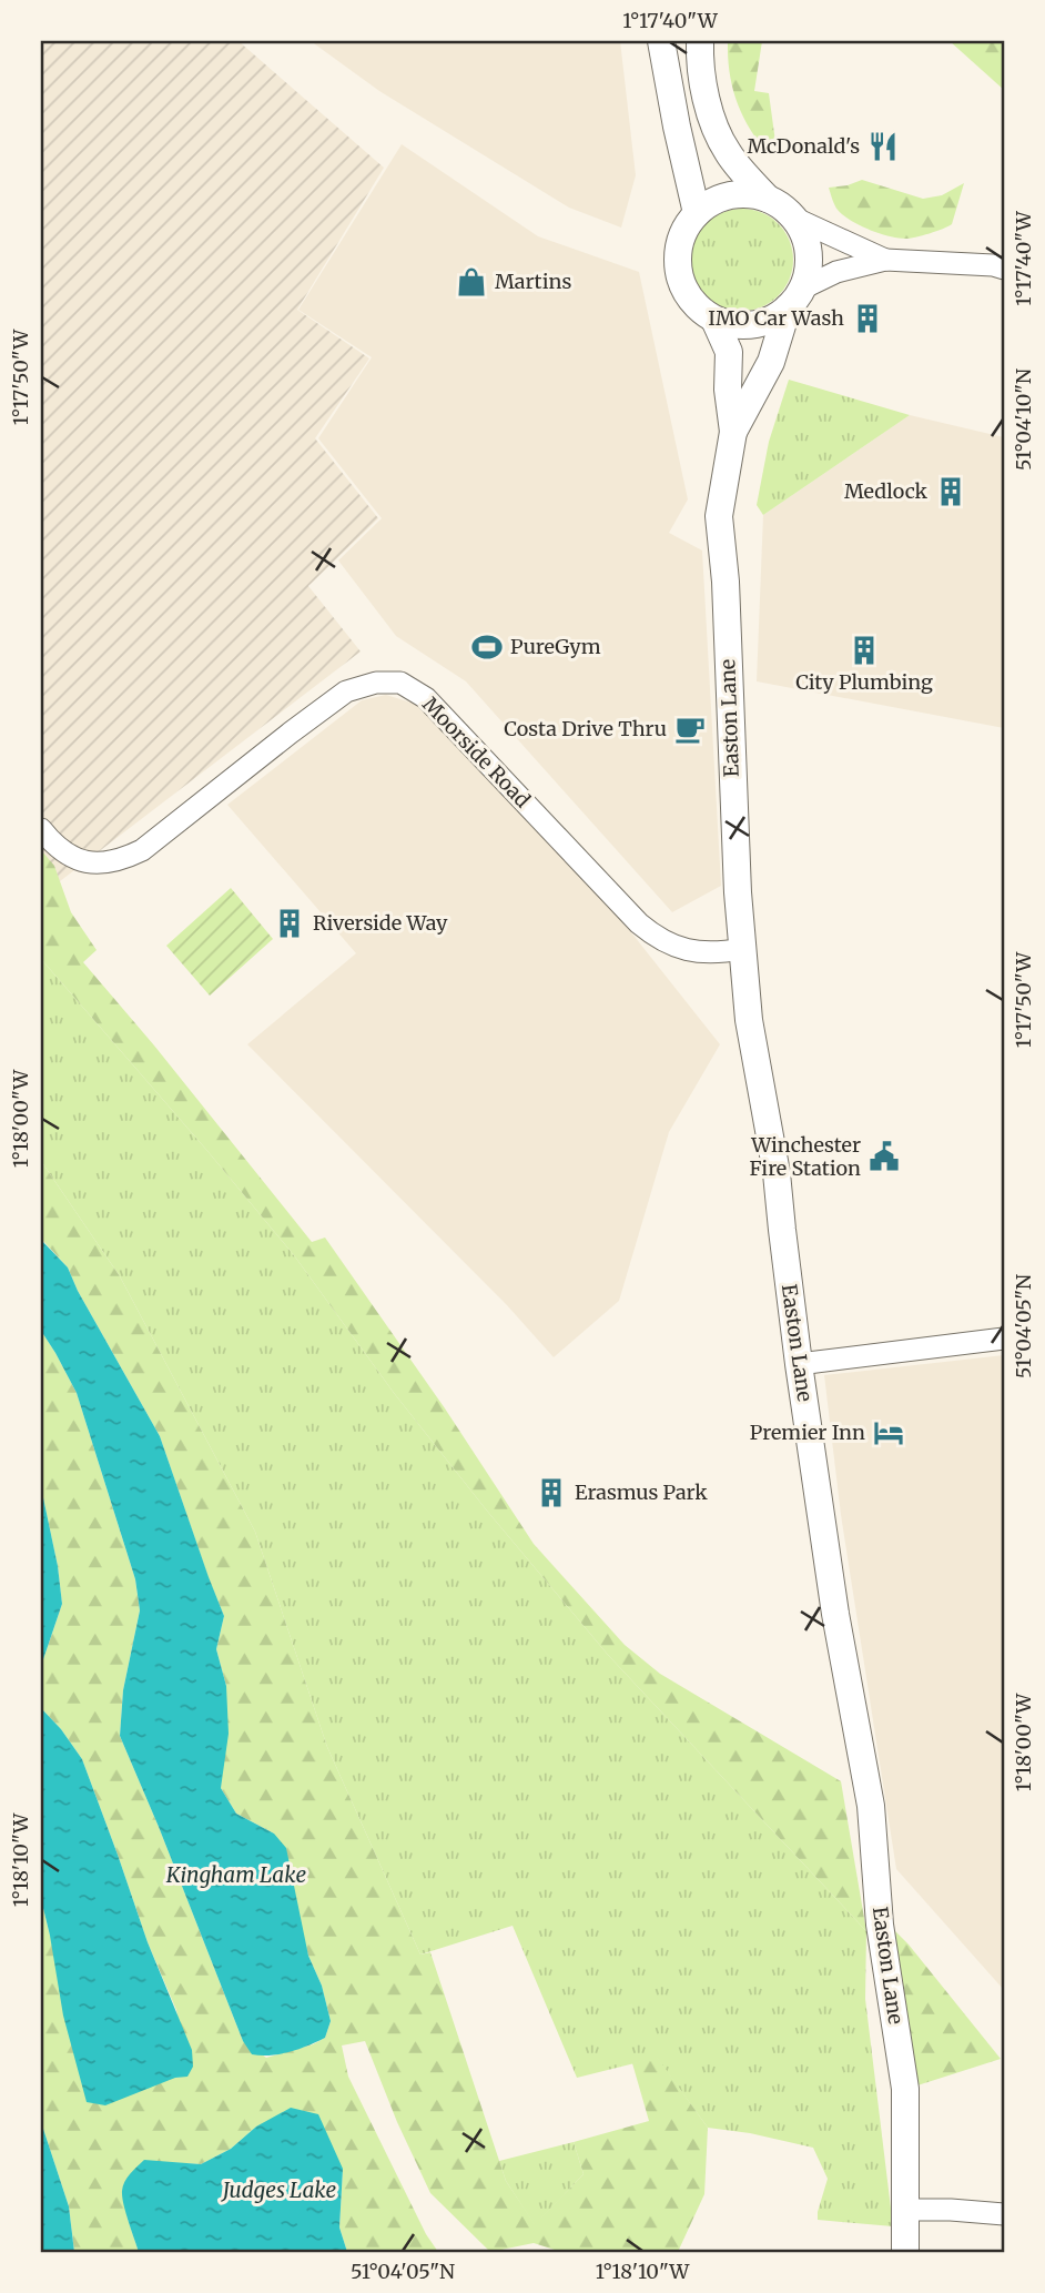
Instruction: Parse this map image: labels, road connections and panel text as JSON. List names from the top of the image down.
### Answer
{
  "streets": {
    "street": ["Easton Lane", "Moorside Road"]
  },
  "crossings": [
    ["Easton Lane", "Moorside Road"]
  ],
  "water": ["Kingham Lake", "Judges Lake"],
  "places": {
    "restaurant": ["McDonald's"],
    "shop": ["Martins"],
    "building": [
      "IMO Car Wash",
      "Medlock",
      "City Plumbing",
      "Riverside Way",
      "Erasmus Park"
    ],
    "sports": ["PureGym"],
    "cafe": ["Costa Drive Thru"],
    "public building": ["Winchester Fire Station"],
    "hotel": ["Premier Inn"]
  },
  "coordinates": [
    "1°17'40\"W",
    "1°17'50\"W",
    "51°04'10\"N",
    "1°18'00\"W",
    "51°04'05\"N",
    "1°18'10\"W"
  ]
}
